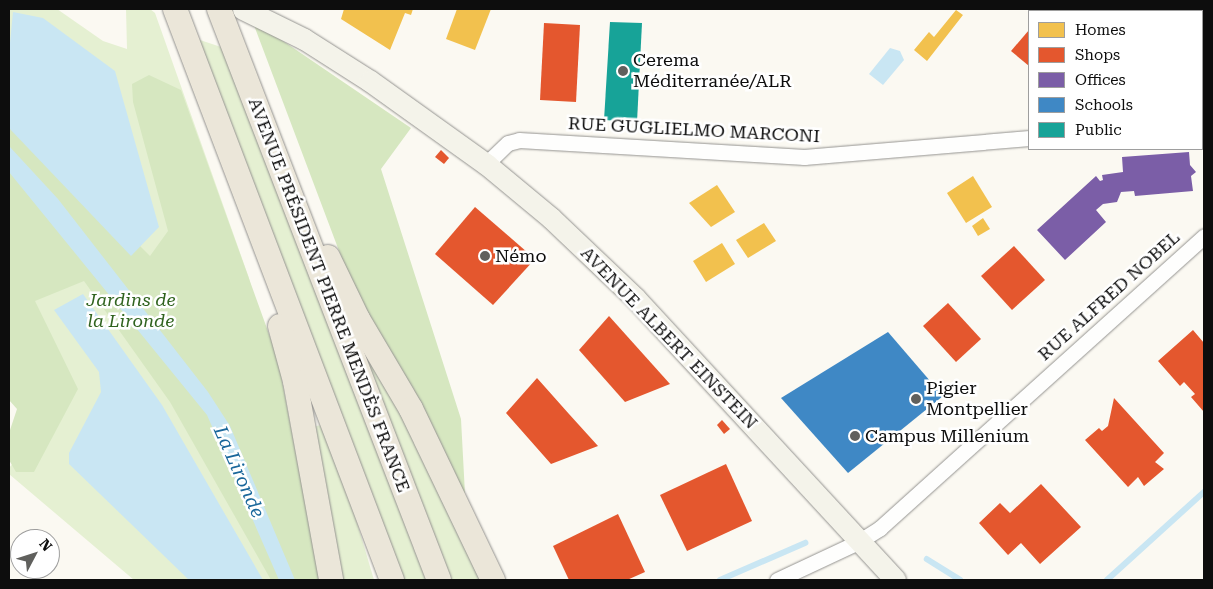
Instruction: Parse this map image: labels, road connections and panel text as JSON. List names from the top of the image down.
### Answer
{
  "streets": {
    "main road": ["AVENUE PRÉSIDENT PIERRE MENDÈS FRANCE", "AVENUE ALBERT EINSTEIN"],
    "street": ["RUE GUGLIELMO MARCONI", "RUE ALFRED NOBEL"]
  },
  "crossings": [
    ["RUE GUGLIELMO MARCONI", "AVENUE ALBERT EINSTEIN"],
    ["RUE ALFRED NOBEL", "AVENUE ALBERT EINSTEIN"]
  ],
  "water": ["La Lironde"],
  "parks": ["Jardins de la Lironde"],
  "places": [
    "Cerema Méditerranée/ALR",
    "Némo",
    "Pigier Montpellier",
    "Campus Millenium"
  ],
  "legend": [
    "Homes",
    "Shops",
    "Offices",
    "Schools",
    "Public"
  ],
  "north": "top right"
}
